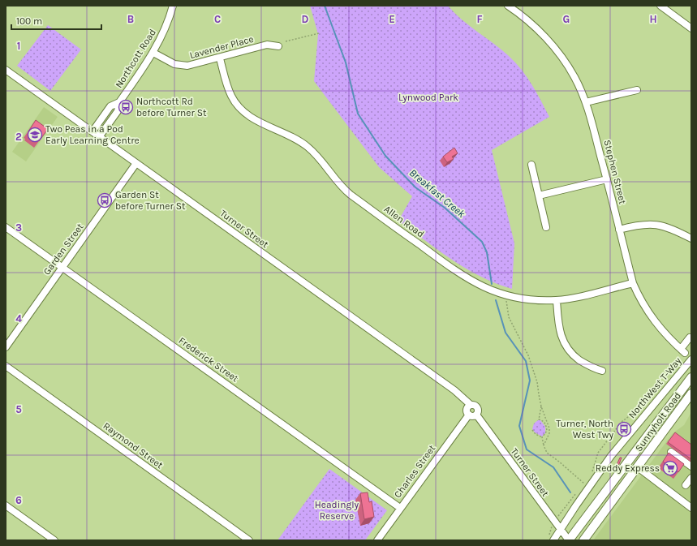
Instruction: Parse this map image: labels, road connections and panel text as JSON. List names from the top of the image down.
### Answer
{
  "streets": {
    "main road": ["Sunnyholt Road"],
    "street": [
      "Lavender Place",
      "Northcott Road",
      "Stephen Street",
      "Allen Road",
      "Turner Street",
      "Garden Street",
      "Frederick Street",
      "NorthWest T-Way",
      "Raymond Street",
      "Charles Street"
    ]
  },
  "crossings": [
    ["Lavender Place", "Northcott Road"],
    ["Lavender Place", "Allen Road"],
    ["Northcott Road", "Turner Street"],
    ["Stephen Street", "Allen Road"],
    ["Turner Street", "Garden Street"],
    ["Turner Street", "NorthWest T-Way"],
    ["Turner Street", "Sunnyholt Road"],
    ["Turner Street", "Charles Street"],
    ["Garden Street", "Frederick Street"],
    ["Frederick Street", "Charles Street"]
  ],
  "water": ["Breakfast Creek"],
  "parks": ["Lynwood Park", "Headingly Reserve"],
  "places": {
    "bus stop": ["Northcott Rd before Turner St", "Garden St before Turner St", "Turner, North West Twy"],
    "school or university": ["Two Peas in a Pod Early Learning Centre"],
    "supermarket": ["Reddy Express"]
  },
  "scale_bar": "100 m",
  "grid": {
    "columns": [
      "B",
      "C",
      "D",
      "E",
      "F",
      "G",
      "H"
    ],
    "rows": [
      "1",
      "2",
      "3",
      "4",
      "5",
      "6"
    ]
  }
}
